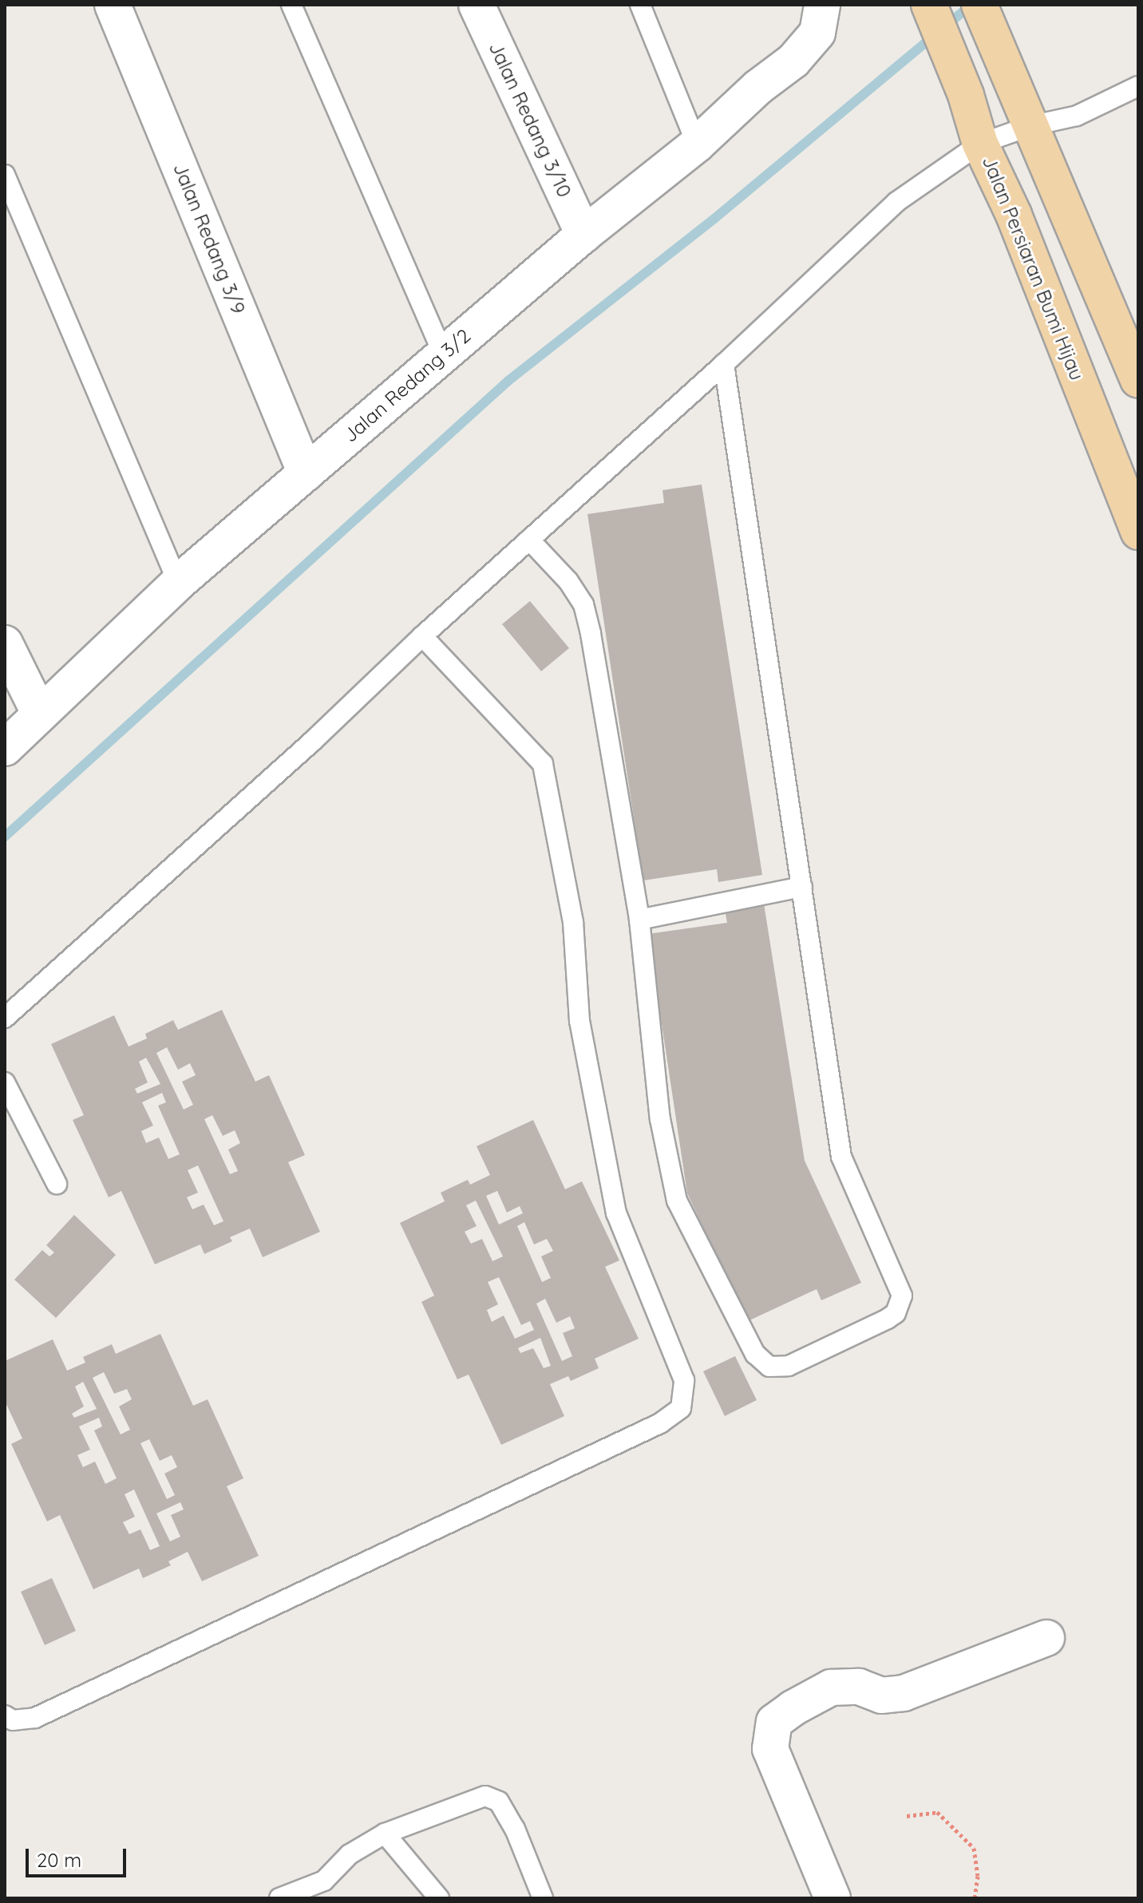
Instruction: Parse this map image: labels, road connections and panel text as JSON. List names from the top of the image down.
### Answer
{
  "streets": {
    "main road": ["Jalan Persiaran Bumi Hijau"],
    "street": ["Jalan Redang 3/10", "Jalan Redang 3/9", "Jalan Redang 3/2"]
  },
  "crossings": [
    ["Jalan Redang 3/10", "Jalan Redang 3/2"],
    ["Jalan Redang 3/9", "Jalan Redang 3/2"]
  ],
  "scale_bar": "20 m"
}
